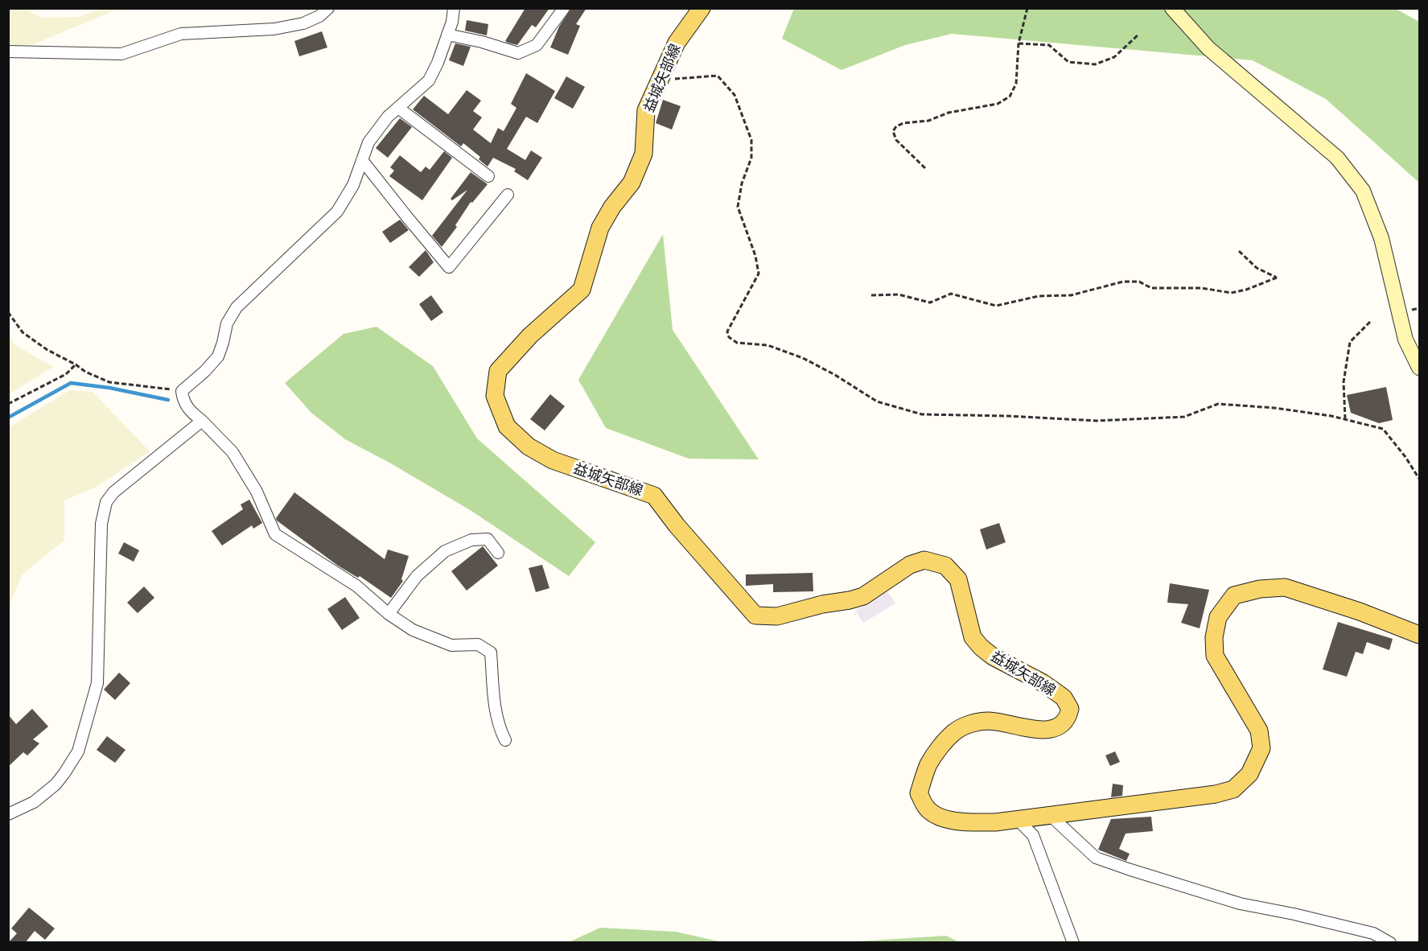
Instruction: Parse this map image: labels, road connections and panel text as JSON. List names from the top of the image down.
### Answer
{
  "streets": {
    "main road": ["益城矢部線"]
  }
}
